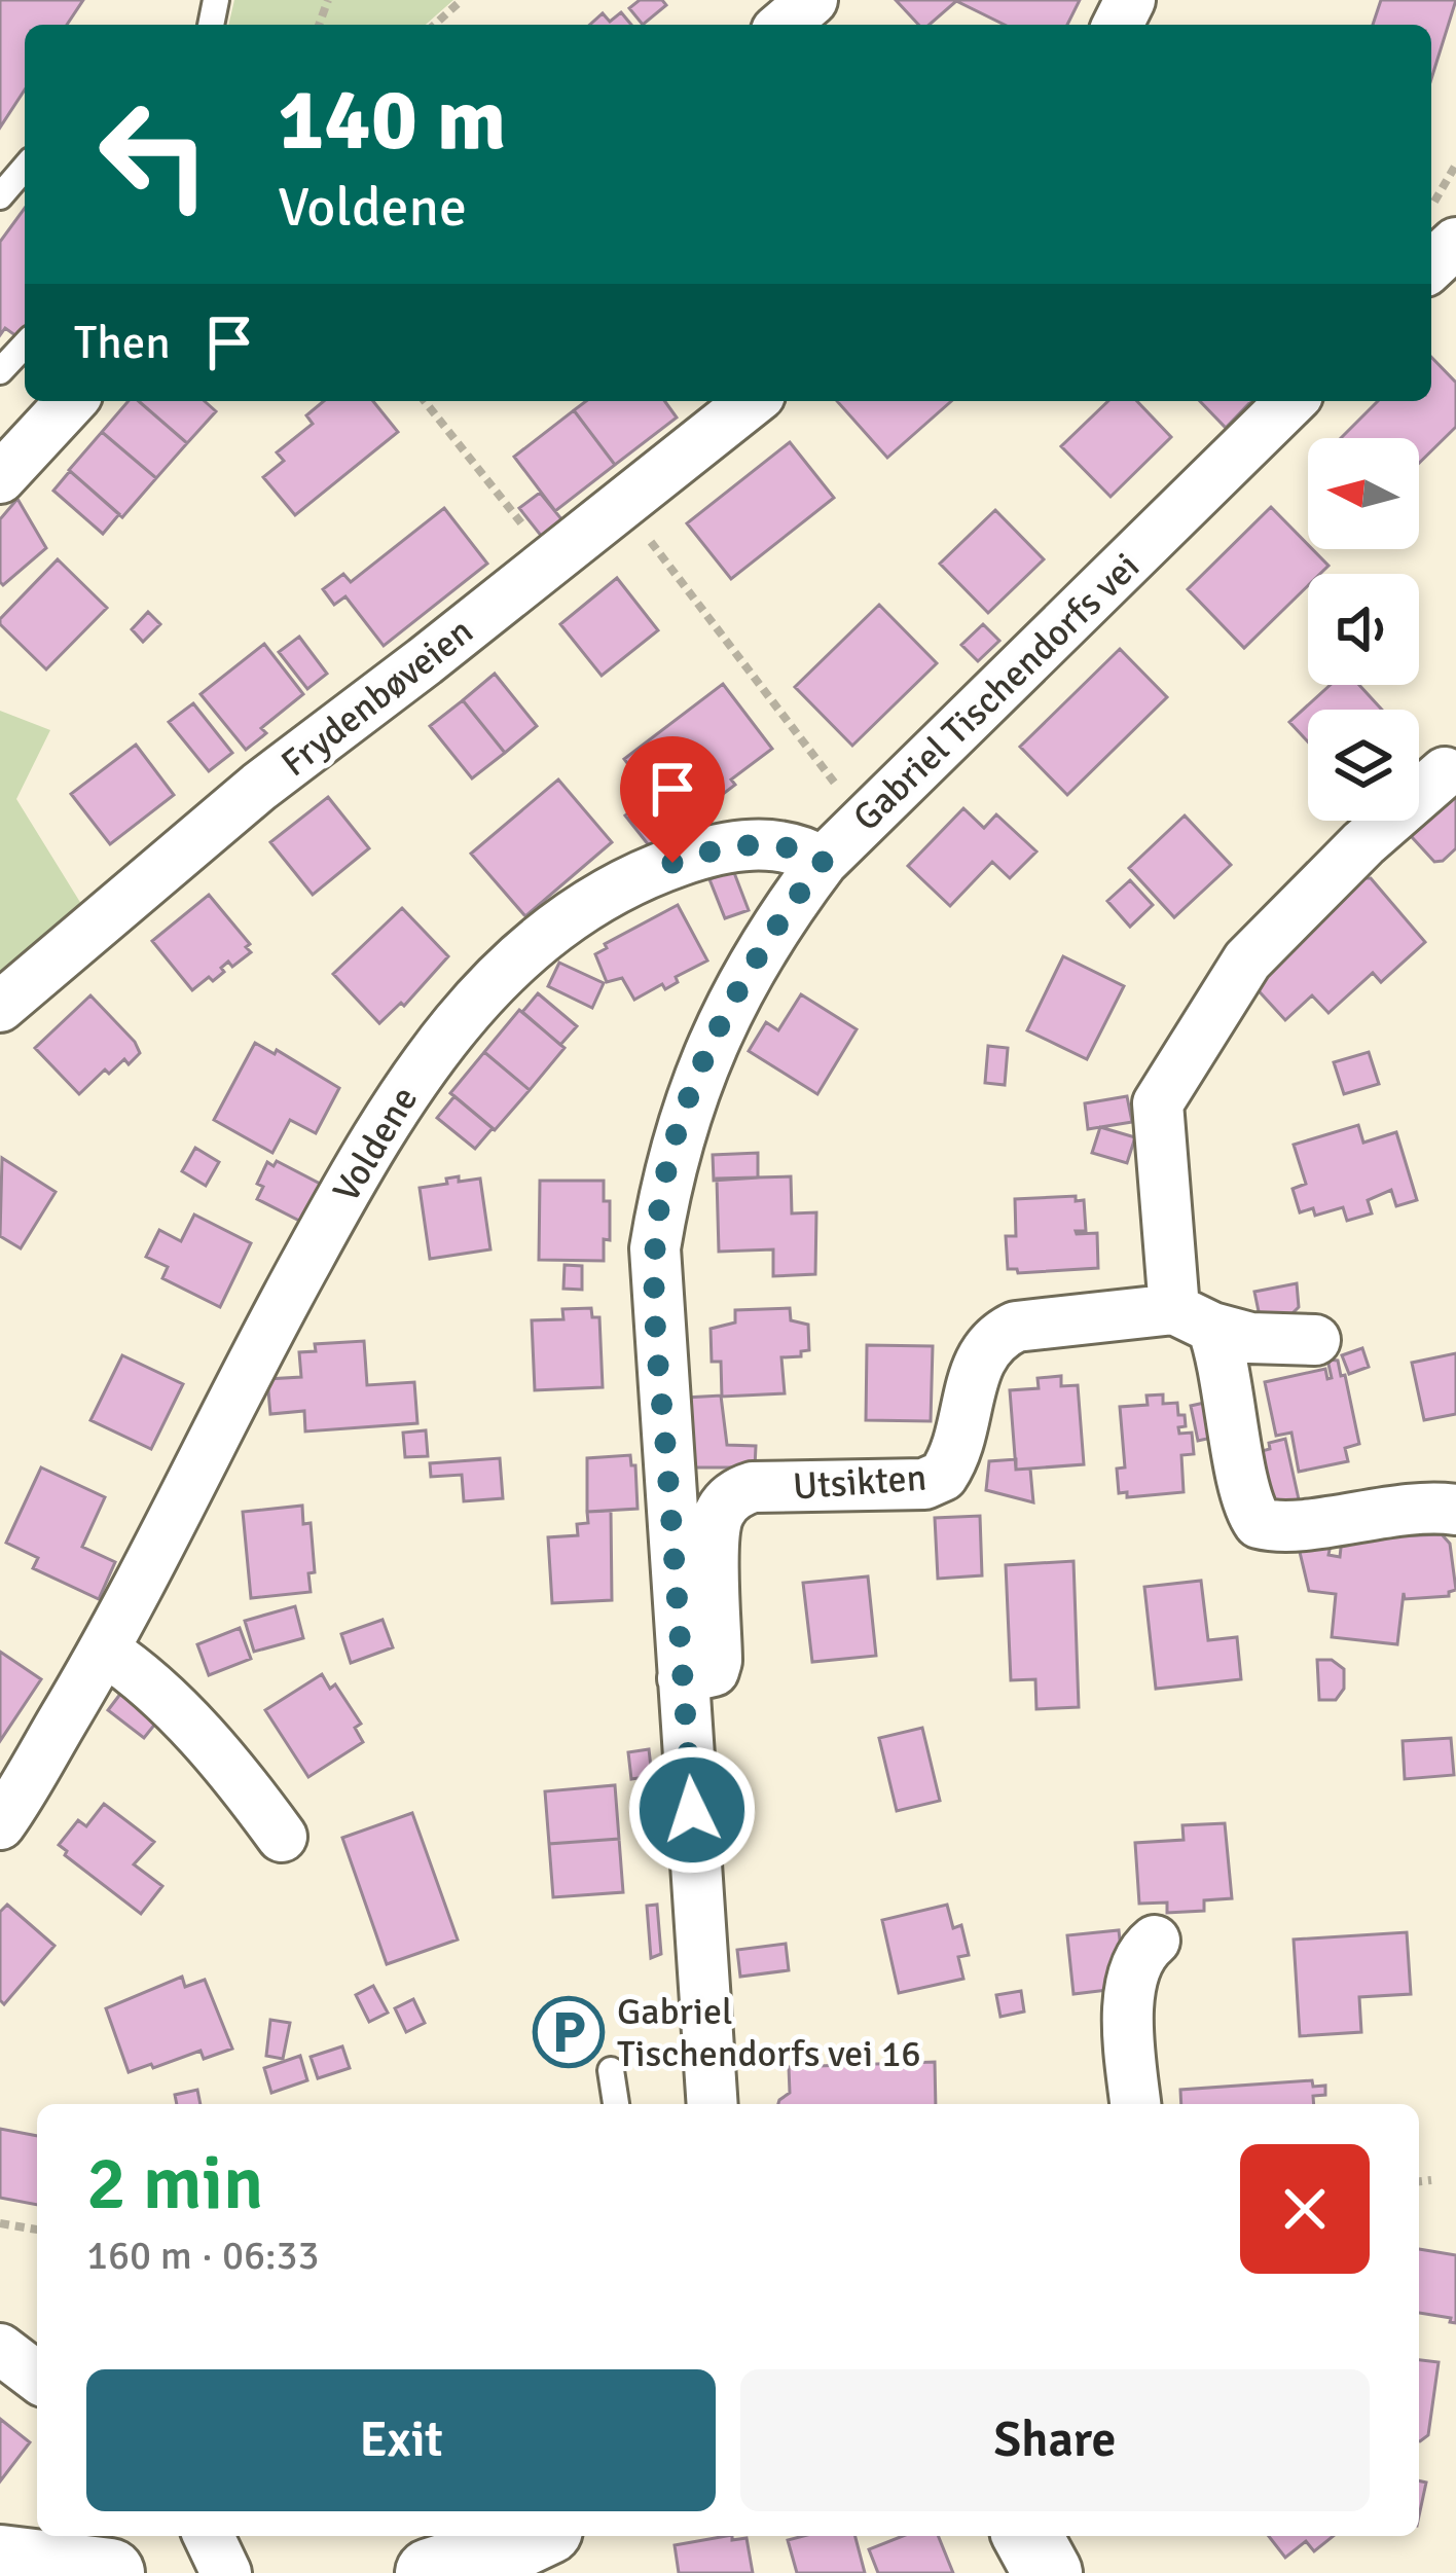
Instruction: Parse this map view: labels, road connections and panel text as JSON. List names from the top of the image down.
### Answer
{
  "streets": {
    "street": [
      "Gabriel Tischendorfs vei",
      "Frydenbøveien",
      "Voldene",
      "Utsikten"
    ]
  },
  "crossings": [
    ["Gabriel Tischendorfs vei", "Voldene"],
    ["Gabriel Tischendorfs vei", "Utsikten"]
  ],
  "places": {
    "parking": ["Gabriel Tischendorfs vei 16"]
  },
  "north": "left",
  "page": {
    "turn": ["140 m", "Voldene"],
    "then": "Then",
    "heading": ["2 min", "160 m · 06:33"],
    "buttons": ["Exit", "Share"]
  }
}
